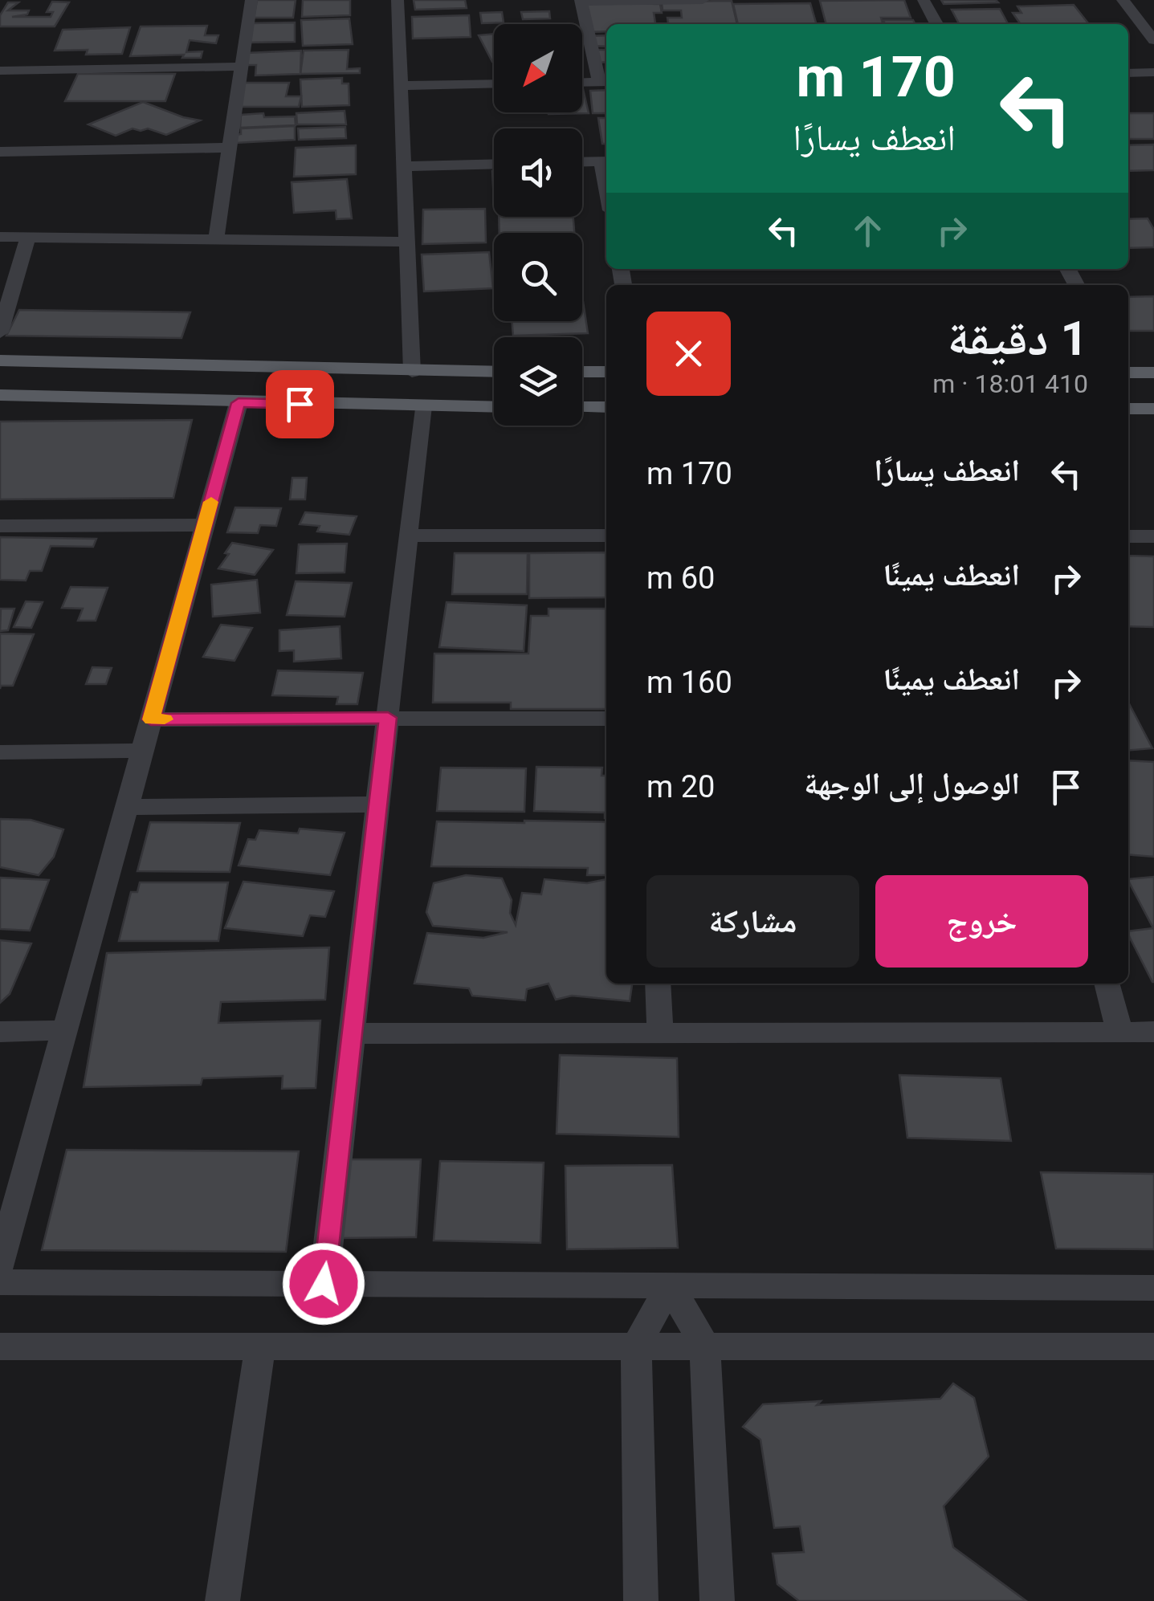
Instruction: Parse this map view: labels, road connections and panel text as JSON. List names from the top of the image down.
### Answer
{
  "north": "bottom left",
  "page": {
    "turn": ["170 m", "انعطف يسارًا"],
    "heading": ["1 دقيقة", "410 m · 18:01"],
    "list": [
      {
        "name": "انعطف يسارًا",
        "value": "170 m"
      },
      {
        "name": "انعطف يمينًا",
        "value": "60 m"
      },
      {
        "name": "انعطف يمينًا",
        "value": "160 m"
      },
      {
        "name": "الوصول إلى الوجهة",
        "value": "20 m"
      }
    ],
    "buttons": ["خروج", "مشاركة"]
  }
}
